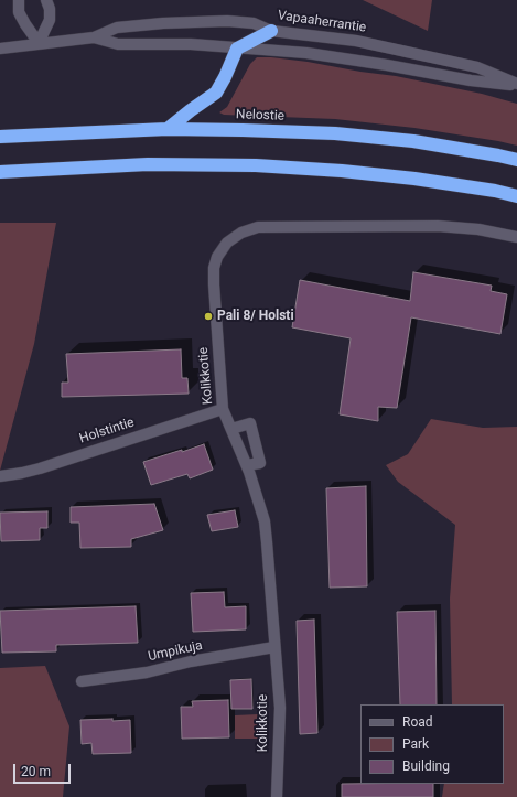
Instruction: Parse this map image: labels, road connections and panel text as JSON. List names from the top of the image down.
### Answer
{
  "streets": {
    "highway": ["Nelostie"],
    "street": [
      "Vapaaherrantie",
      "Kolikkotie",
      "Holstintie",
      "Umpikuja"
    ]
  },
  "crossings": [
    ["Kolikkotie", "Holstintie"],
    ["Kolikkotie", "Umpikuja"]
  ],
  "places": ["Pali 8/ Holsti"],
  "legend": ["Road", "Park", "Building"],
  "scale_bar": "20 m"
}
